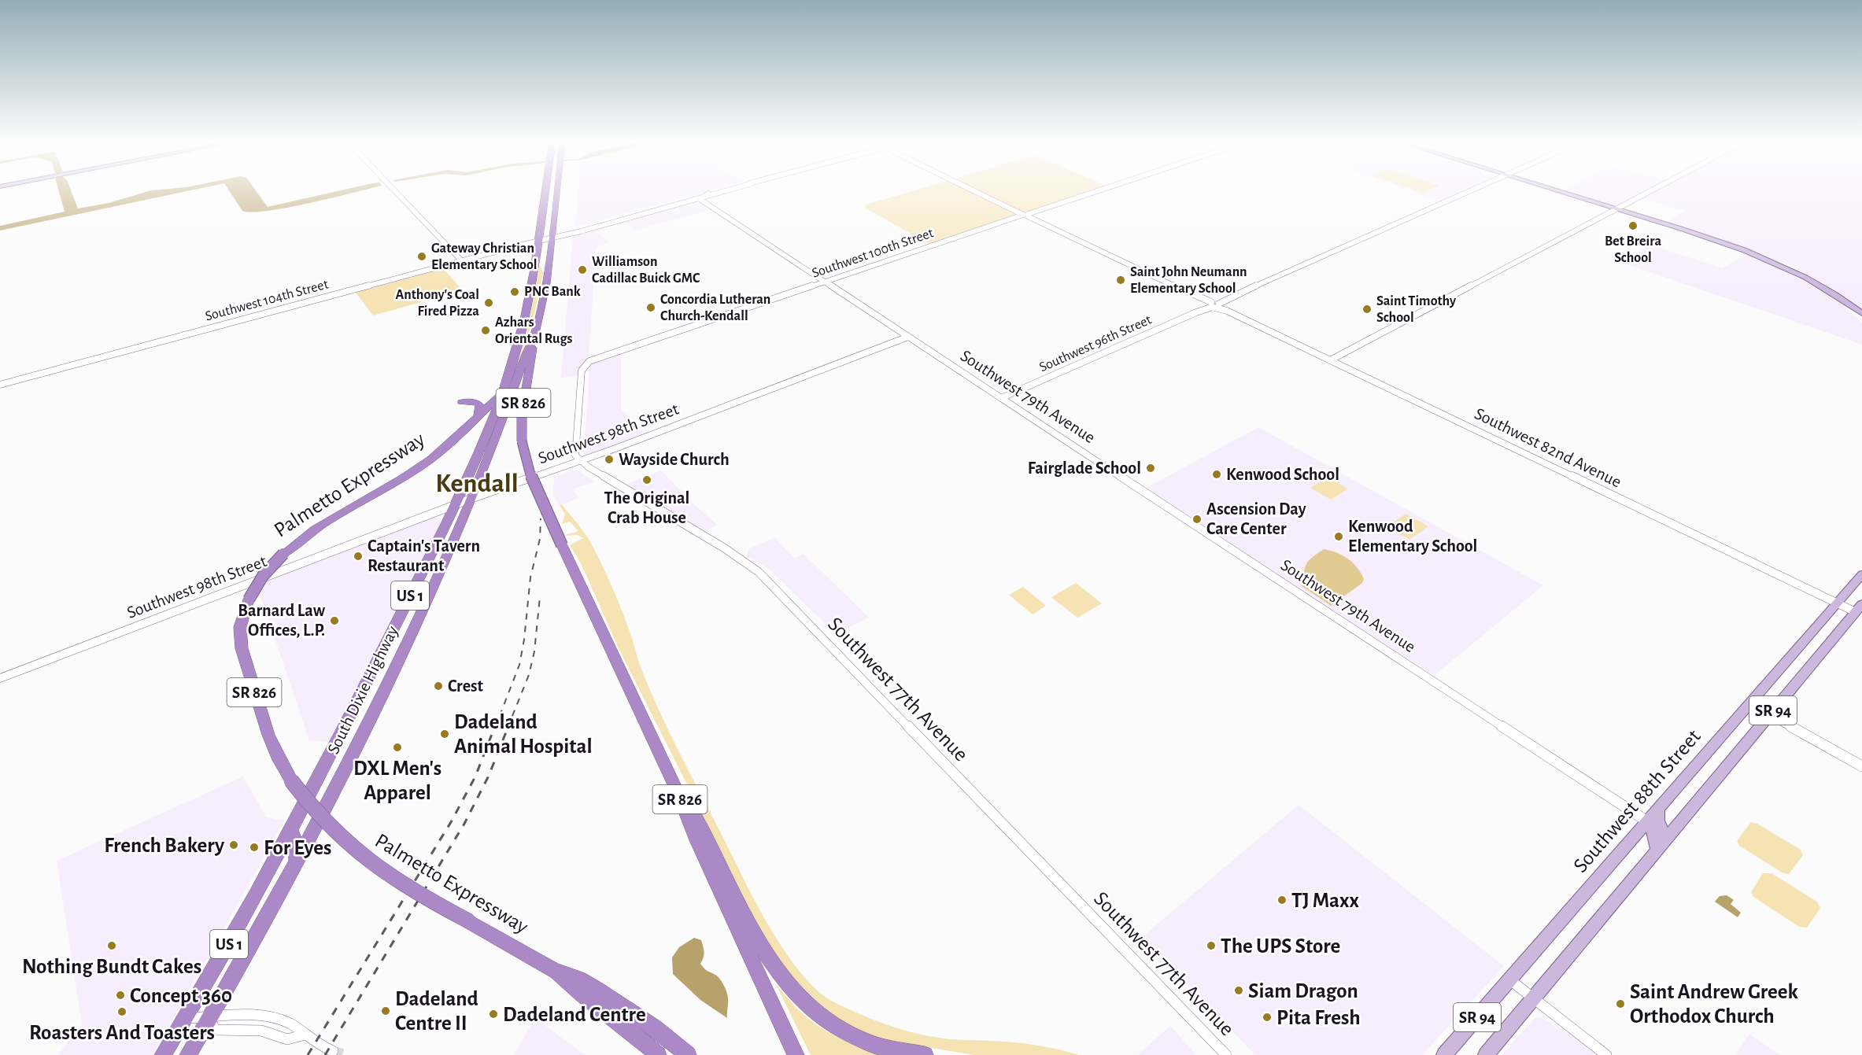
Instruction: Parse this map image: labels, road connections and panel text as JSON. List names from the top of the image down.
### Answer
{
  "streets": {
    "highway": [
      "SR 826",
      "Palmetto Expressway",
      "US 1",
      "South Dixie Highway"
    ],
    "main road": ["SR 94", "Southwest 88th Street"],
    "street": [
      "Southwest 100th Street",
      "Southwest 104th Street",
      "Southwest 96th Street",
      "Southwest 79th Avenue",
      "Southwest 98th Street",
      "Southwest 82nd Avenue",
      "Southwest 77th Avenue"
    ]
  },
  "crossings": [
    ["Southwest 100th Street", "Southwest 79th Avenue"],
    ["Southwest 100th Street", "Southwest 98th Street"],
    ["Southwest 100th Street", "Southwest 82nd Avenue"],
    ["Southwest 100th Street", "Southwest 77th Avenue"],
    ["Southwest 104th Street", "Southwest 79th Avenue"],
    ["Southwest 104th Street", "South Dixie Highway"],
    ["Southwest 96th Street", "Southwest 79th Avenue"],
    ["Southwest 96th Street", "Southwest 82nd Avenue"],
    ["Southwest 79th Avenue", "Southwest 98th Street"],
    ["Southwest 79th Avenue", "Southwest 88th Street"],
    ["SR 826", "South Dixie Highway"],
    ["Southwest 98th Street", "Southwest 77th Avenue"],
    ["Southwest 98th Street", "South Dixie Highway"],
    ["Southwest 82nd Avenue", "SR 94"],
    ["Southwest 82nd Avenue", "Southwest 88th Street"],
    ["Palmetto Expressway", "South Dixie Highway"],
    ["US 1", "South Dixie Highway"]
  ],
  "districts": ["Kendall"],
  "places": [
    "Bet Breira School",
    "Gateway Christian Elementary School",
    "Williamson Cadillac Buick GMC",
    "Saint John Neumann Elementary School",
    "PNC Bank",
    "Anthony's Coal Fired Pizza",
    "Concordia Lutheran Church-Kendall",
    "Saint Timothy School",
    "Azhars Oriental Rugs",
    "Wayside Church",
    "Fairglade School",
    "Kenwood School",
    "The Original Crab House",
    "Ascension Day Care Center",
    "Kenwood Elementary School",
    "Captain's Tavern Restaurant",
    "Barnard Law Offices, L.P.",
    "Crest",
    "Dadeland Animal Hospital",
    "DXL Men's Apparel",
    "French Bakery",
    "For Eyes",
    "TJ Maxx",
    "Nothing Bundt Cakes",
    "The UPS Store",
    "Siam Dragon",
    "Concept 360",
    "Saint Andrew Greek Orthodox Church",
    "Dadeland Centre II",
    "Roasters And Toasters",
    "Dadeland Centre",
    "Pita Fresh"
  ]
}
